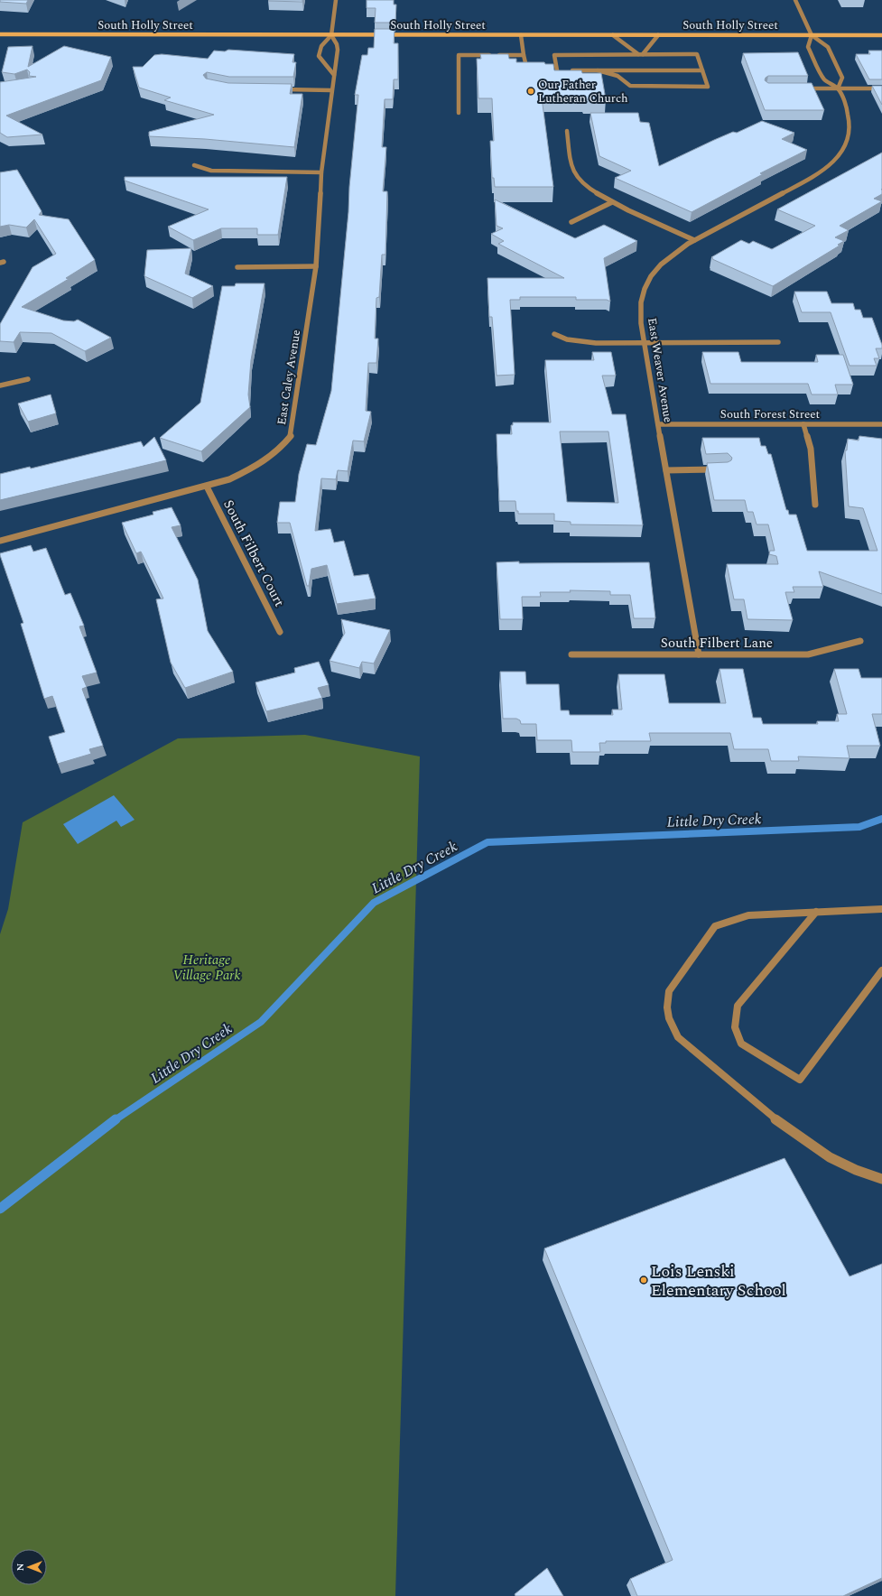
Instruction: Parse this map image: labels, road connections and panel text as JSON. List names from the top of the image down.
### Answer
{
  "streets": {
    "main road": ["South Holly Street"],
    "street": [
      "East Weaver Avenue",
      "East Caley Avenue",
      "South Forest Street",
      "South Filbert Court",
      "South Filbert Lane"
    ]
  },
  "crossings": [
    ["South Holly Street", "East Weaver Avenue"],
    ["South Holly Street", "East Caley Avenue"],
    ["East Weaver Avenue", "South Forest Street"],
    ["East Weaver Avenue", "South Filbert Lane"],
    ["East Caley Avenue", "South Filbert Court"]
  ],
  "water": ["Little Dry Creek"],
  "parks": ["Heritage Village Park"],
  "places": ["Our Father Lutheran Church", "Lois Lenski Elementary School"],
  "north": "left"
}
